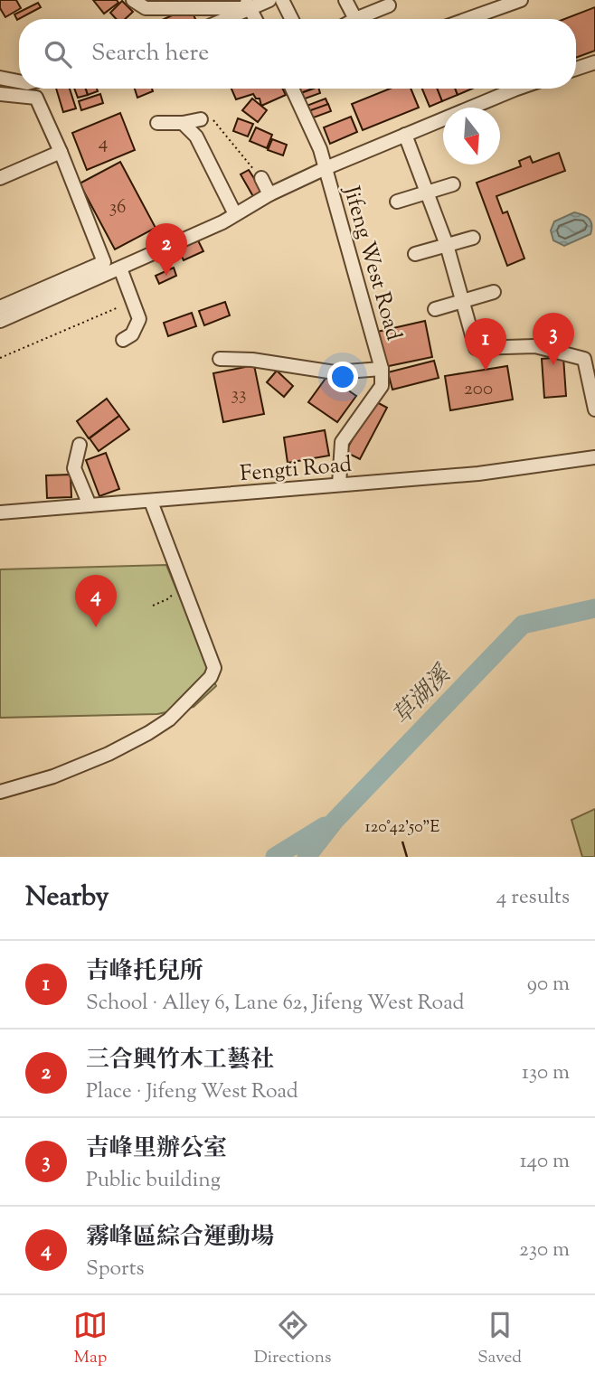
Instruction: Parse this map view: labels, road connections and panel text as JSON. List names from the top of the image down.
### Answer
{
  "streets": {
    "street": ["Jifeng West Road", "Fengti Road"]
  },
  "crossings": [
    ["Jifeng West Road", "Fengti Road"]
  ],
  "water": ["草湖溪"],
  "house_numbers": [
    "4",
    "36",
    "200",
    "33"
  ],
  "north": "bottom",
  "page": {
    "search": "Search here",
    "pins": [
      "2",
      "3",
      "1",
      "4"
    ],
    "heading": ["Nearby", "4 results"],
    "list": [
      {
        "mark": "1",
        "name": "吉峰托兒所",
        "note": "School · Alley 6, Lane 62, Jifeng West Road",
        "value": "90 m"
      },
      {
        "mark": "2",
        "name": "三合興竹木工藝社",
        "note": "Place · Jifeng West Road",
        "value": "130 m"
      },
      {
        "mark": "3",
        "name": "吉峰里辦公室",
        "note": "Public building",
        "value": "140 m"
      },
      {
        "mark": "4",
        "name": "霧峰區綜合運動場",
        "note": "Sports",
        "value": "230 m"
      }
    ],
    "nav": ["Map", "Directions", "Saved"]
  },
  "coordinates": ["120°42'50\"E"]
}
